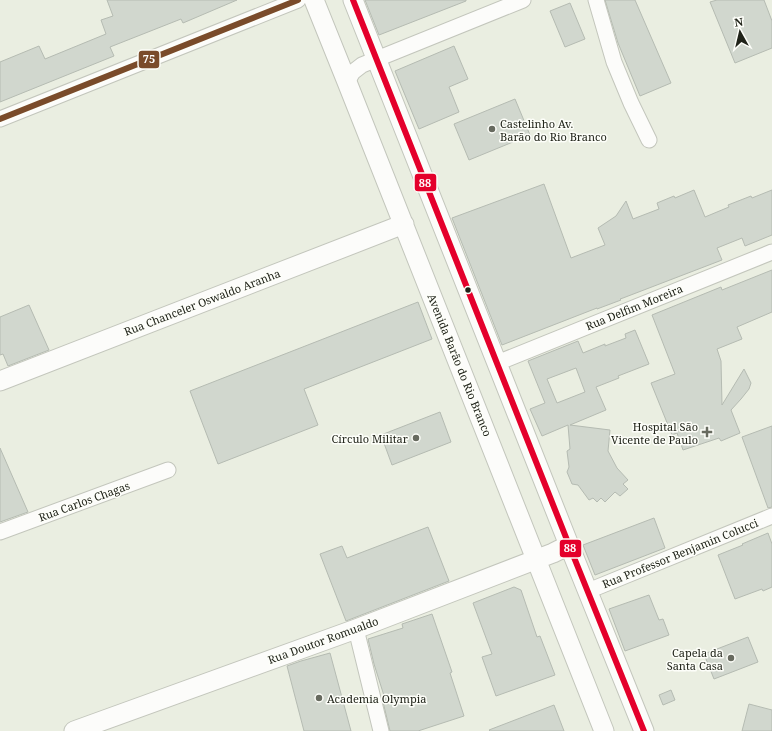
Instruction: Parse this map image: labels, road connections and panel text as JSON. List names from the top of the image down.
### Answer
{
  "streets": {
    "main road": ["Rua Chanceler Oswaldo Aranha", "Avenida Barão do Rio Branco", "Rua Doutor Romualdo"],
    "street": ["Rua Delfim Moreira", "Rua Carlos Chagas", "Rua Professor Benjamin Colucci"]
  },
  "crossings": [
    ["Rua Chanceler Oswaldo Aranha", "Avenida Barão do Rio Branco"],
    ["Avenida Barão do Rio Branco", "Rua Doutor Romualdo"]
  ],
  "places": {
    "other": [
      "Castelinho Av. Barão do Rio Branco",
      "Círculo Militar",
      "Capela da Santa Casa",
      "Academia Olympia"
    ],
    "health": ["Hospital São Vicente de Paulo"]
  },
  "lines": ["transit line 88", "transit line 75"],
  "north": "top"
}
